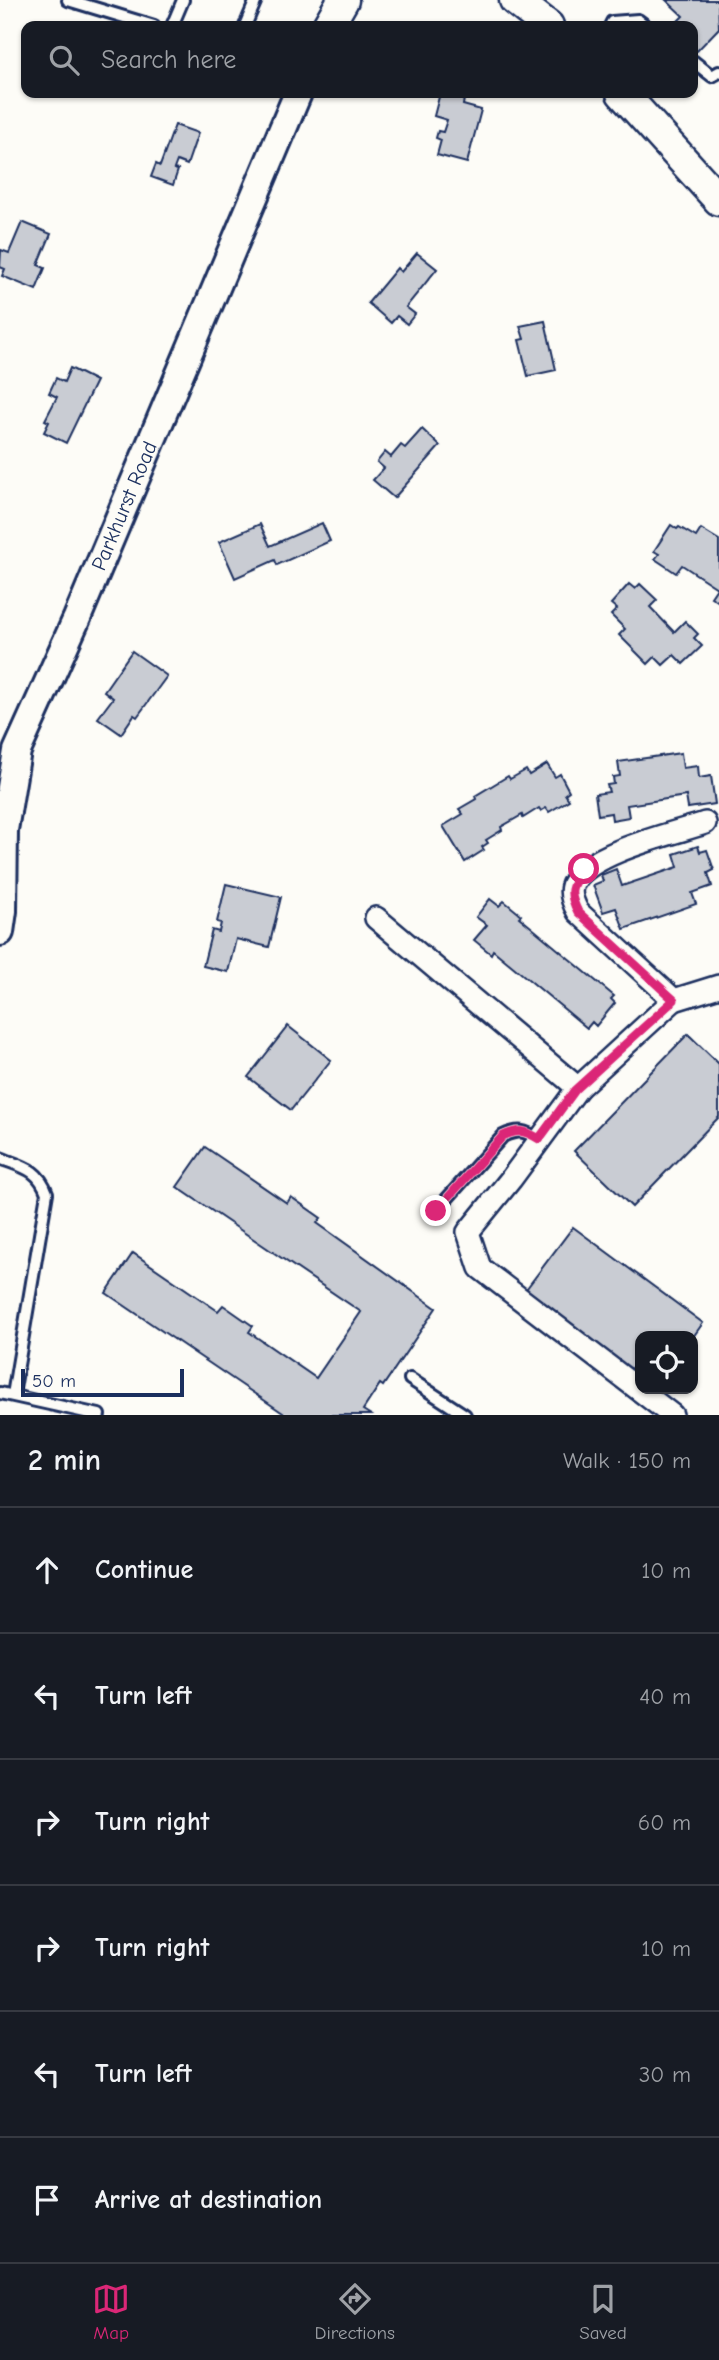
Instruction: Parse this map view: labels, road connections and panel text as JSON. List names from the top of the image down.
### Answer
{
  "streets": {
    "street": ["Parkhurst Road"]
  },
  "scale_bar": "50 m",
  "page": {
    "search": "Search here",
    "scale": "50 m",
    "heading": ["2 min", "Walk · 150 m"],
    "list": [
      ["Continue", "10 m"],
      ["Turn left", "40 m"],
      ["Turn right", "60 m"],
      ["Turn right", "10 m"],
      ["Turn left", "30 m"],
      "Arrive at destination"
    ],
    "nav": ["Map", "Directions", "Saved"]
  }
}
